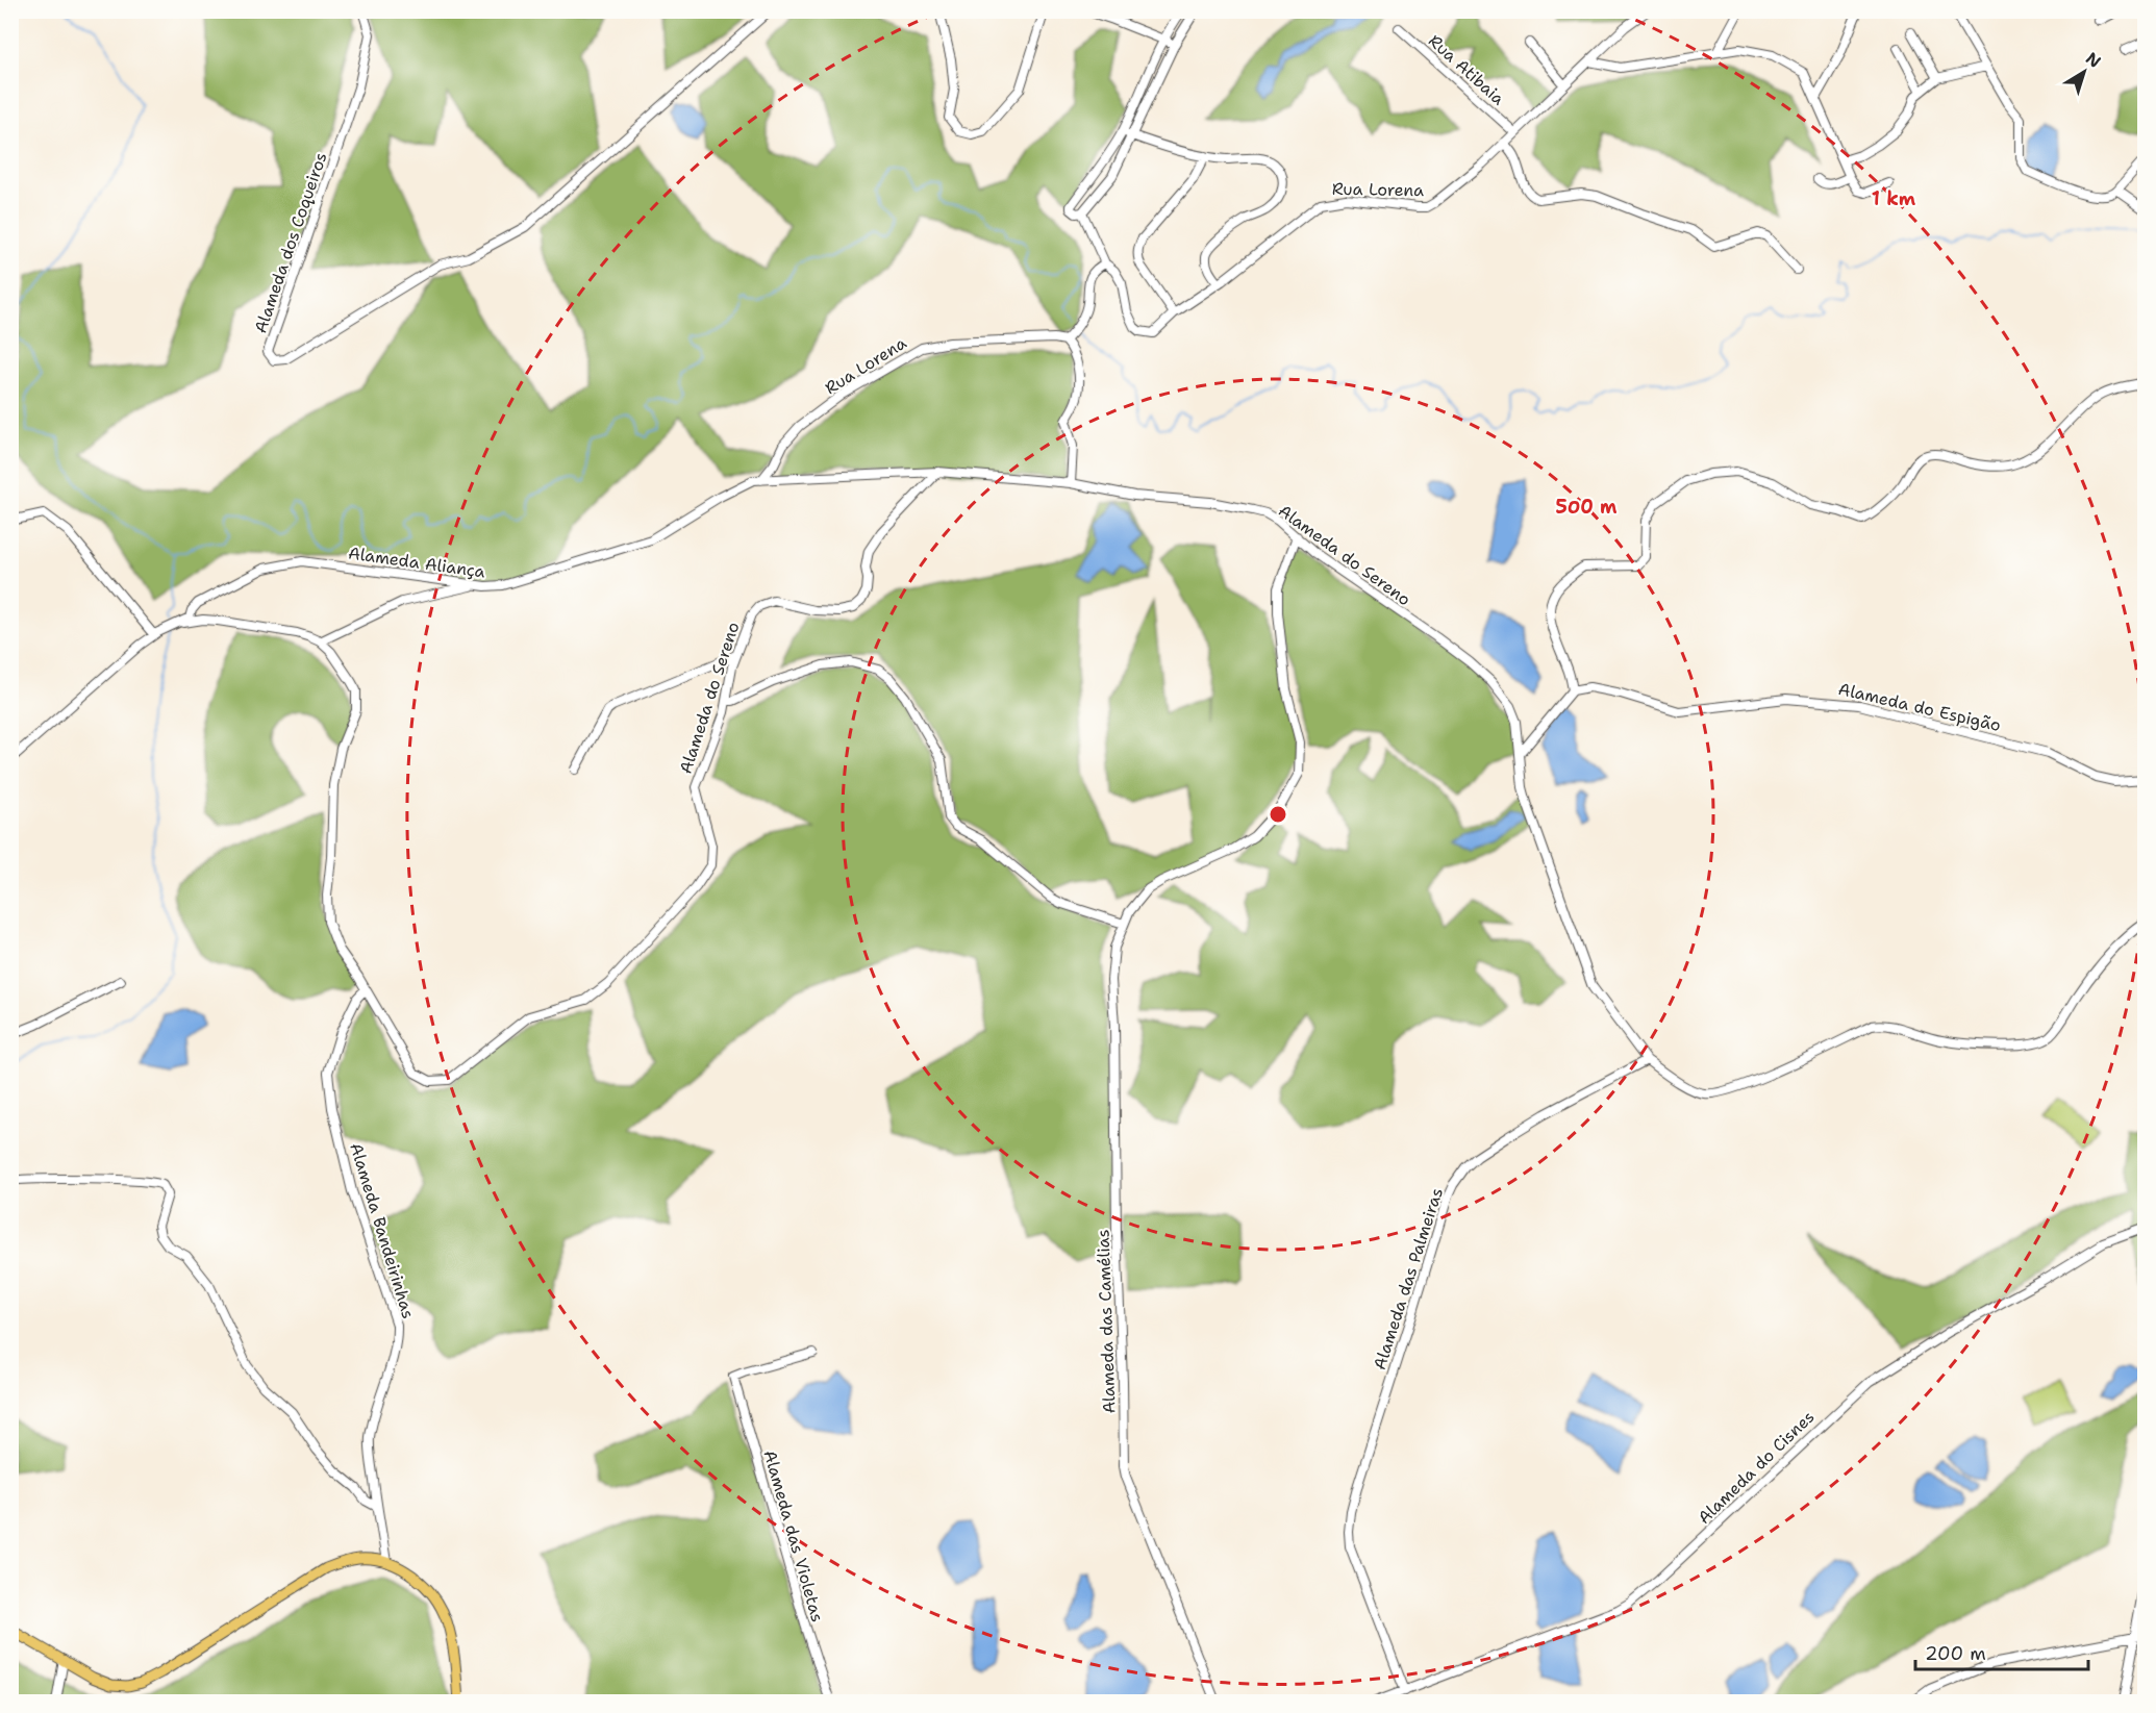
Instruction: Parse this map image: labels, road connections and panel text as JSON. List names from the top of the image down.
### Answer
{
  "streets": {
    "street": [
      "Rua Atibaia",
      "Rua Lorena",
      "Alameda dos Coqueiros",
      "Alameda do Sereno",
      "Alameda Aliança",
      "Alameda do Espigão",
      "Alameda Bandeirinhas",
      "Alameda das Palmeiras",
      "Alameda das Camélias",
      "Alameda do Cisnes",
      "Alameda das Violetas"
    ]
  },
  "crossings": [
    ["Rua Atibaia", "Rua Lorena"],
    ["Rua Lorena", "Alameda Aliança"],
    ["Alameda do Sereno", "Alameda Aliança"],
    ["Alameda do Sereno", "Alameda Bandeirinhas"],
    ["Alameda do Sereno", "Alameda das Palmeiras"],
    ["Alameda do Sereno", "Alameda das Camélias"],
    ["Alameda das Palmeiras", "Alameda do Cisnes"]
  ],
  "scale_bar": "200 m",
  "north": "top right",
  "rings": ["1 km", "500 m"]
}
